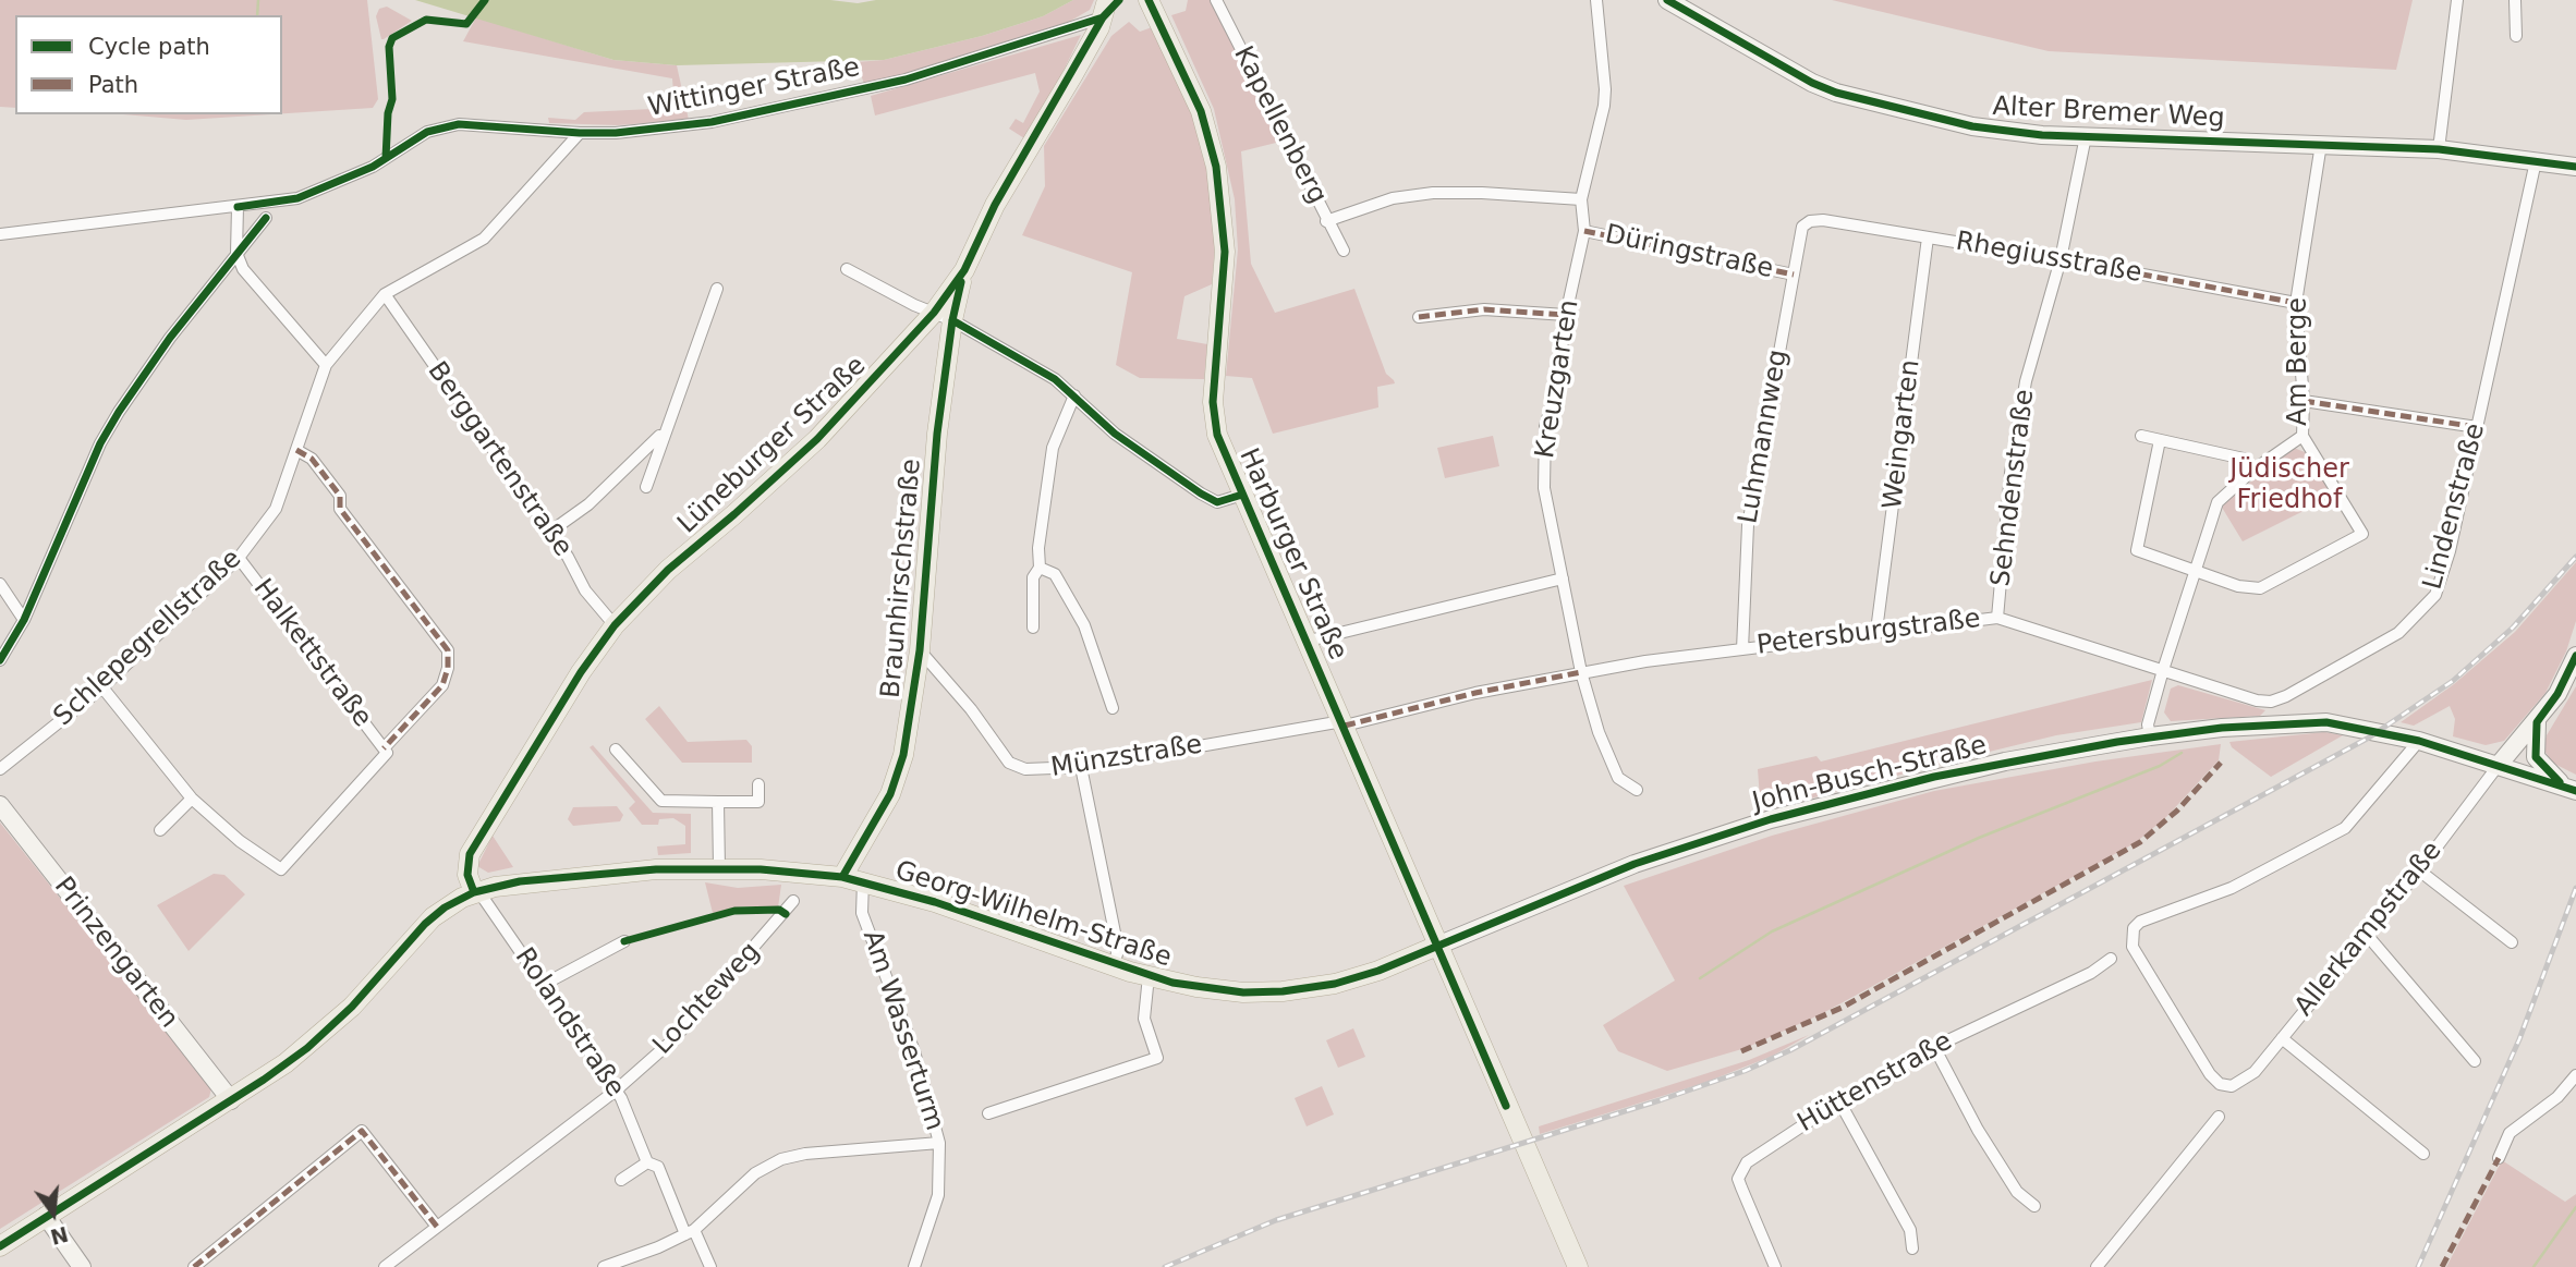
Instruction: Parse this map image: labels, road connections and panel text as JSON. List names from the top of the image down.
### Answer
{
  "streets": {
    "main road": [
      "Lüneburger Straße",
      "Harburger Straße",
      "Braunhirschstraße",
      "Georg-Wilhelm-Straße"
    ],
    "street": [
      "Wittinger Straße",
      "Alter Bremer Weg",
      "Kapellenberg",
      "Düringstraße",
      "Rhegiusstraße",
      "Am Berge",
      "Kreuzgarten",
      "Weingarten",
      "Luhmannweg",
      "Berggartenstraße",
      "Sehndenstraße",
      "Lindenstraße",
      "Petersburgstraße",
      "Schlepegrellstraße",
      "Halkettstraße",
      "Münzstraße",
      "John-Busch-Straße",
      "Allerkampstraße",
      "Prinzengarten",
      "Lochteweg",
      "Rolandstraße",
      "Am Wasserturm",
      "Hüttenstraße"
    ]
  },
  "crossings": [
    ["Wittinger Straße", "Lüneburger Straße"],
    ["Wittinger Straße", "Schlepegrellstraße"],
    ["Alter Bremer Weg", "Am Berge"],
    ["Alter Bremer Weg", "Sehndenstraße"],
    ["Alter Bremer Weg", "Lindenstraße"],
    ["Düringstraße", "Kreuzgarten"],
    ["Düringstraße", "Luhmannweg"],
    ["Rhegiusstraße", "Am Berge"],
    ["Rhegiusstraße", "Weingarten"],
    ["Rhegiusstraße", "Luhmannweg"],
    ["Rhegiusstraße", "Sehndenstraße"],
    ["Am Berge", "Lindenstraße"],
    ["Am Berge", "Petersburgstraße"],
    ["Kreuzgarten", "Petersburgstraße"],
    ["Weingarten", "Petersburgstraße"],
    ["Luhmannweg", "Petersburgstraße"],
    ["Lüneburger Straße", "Berggartenstraße"],
    ["Lüneburger Straße", "Braunhirschstraße"],
    ["Lüneburger Straße", "Georg-Wilhelm-Straße"],
    ["Lüneburger Straße", "Rolandstraße"],
    ["Berggartenstraße", "Schlepegrellstraße"],
    ["Sehndenstraße", "Petersburgstraße"],
    ["Lindenstraße", "Petersburgstraße"],
    ["Harburger Straße", "Petersburgstraße"],
    ["Harburger Straße", "Münzstraße"],
    ["Harburger Straße", "John-Busch-Straße"],
    ["Harburger Straße", "Georg-Wilhelm-Straße"],
    ["Braunhirschstraße", "Münzstraße"],
    ["Braunhirschstraße", "Georg-Wilhelm-Straße"],
    ["Petersburgstraße", "Münzstraße"],
    ["Schlepegrellstraße", "Halkettstraße"],
    ["John-Busch-Straße", "Georg-Wilhelm-Straße"],
    ["Georg-Wilhelm-Straße", "Prinzengarten"],
    ["Georg-Wilhelm-Straße", "Rolandstraße"],
    ["Georg-Wilhelm-Straße", "Am Wasserturm"],
    ["Lochteweg", "Rolandstraße"]
  ],
  "parks": ["Jüdischer Friedhof"],
  "legend": ["Cycle path", "Path"],
  "north": "bottom"
}
